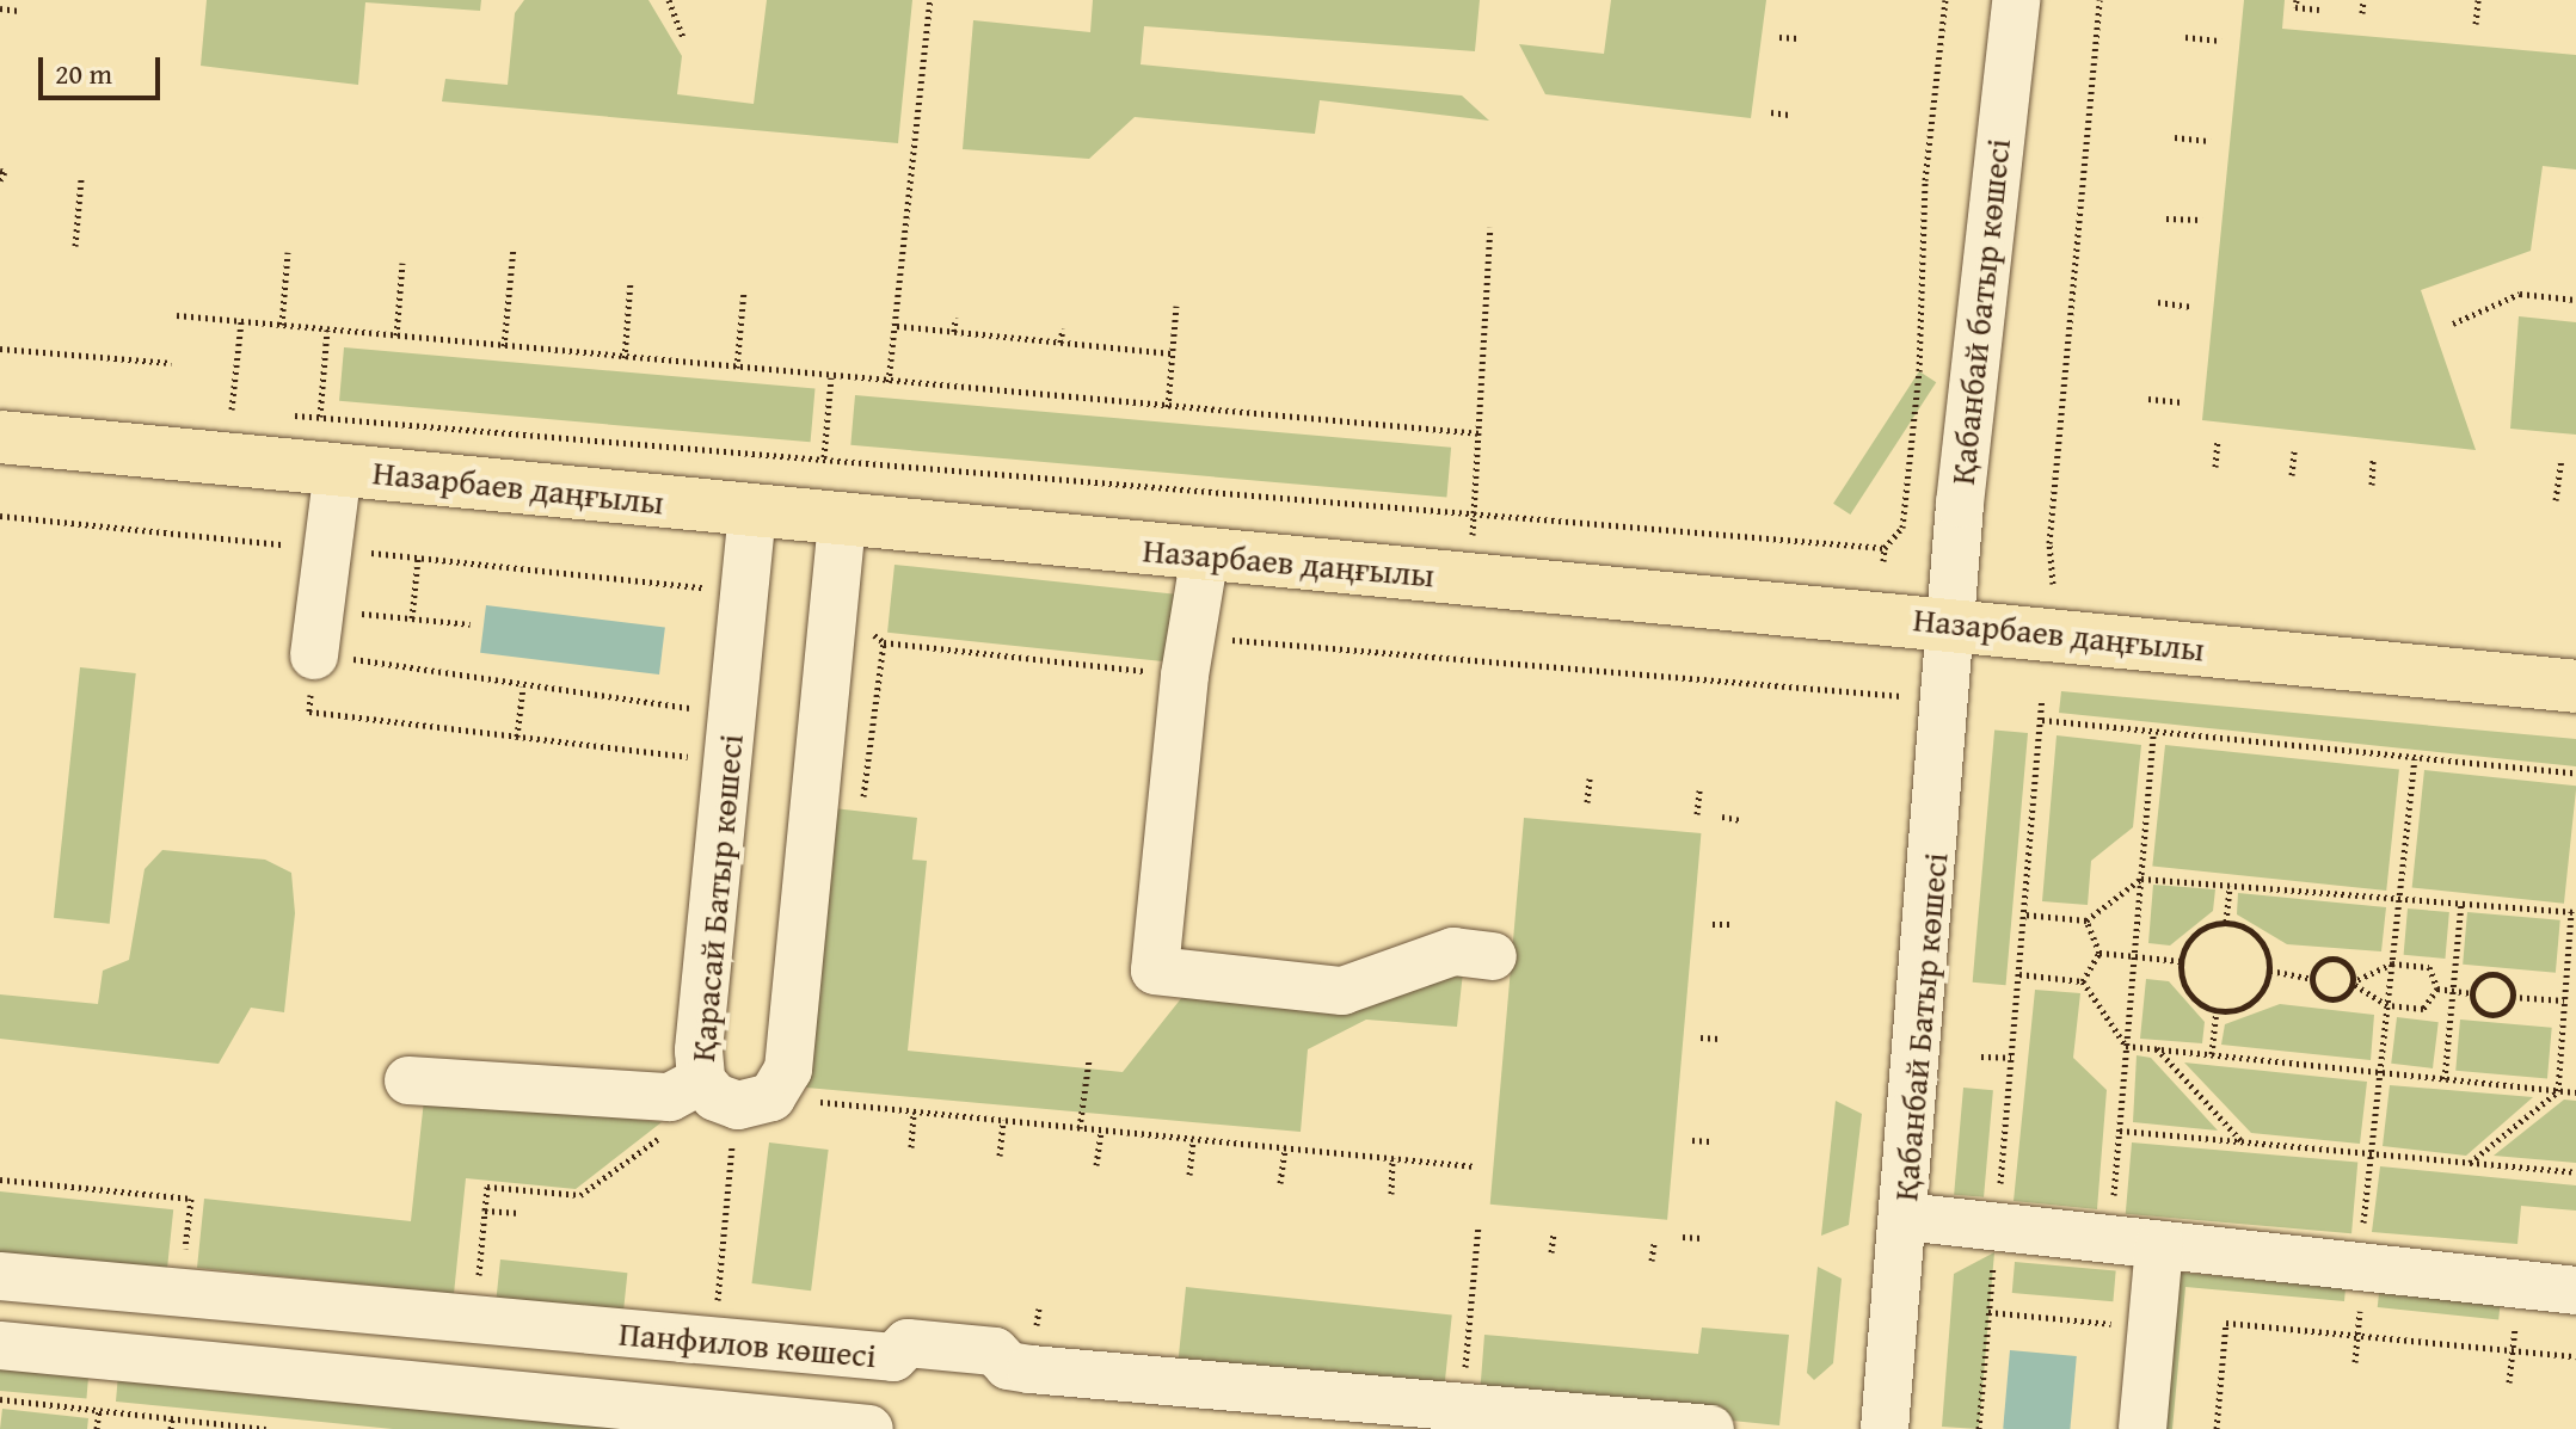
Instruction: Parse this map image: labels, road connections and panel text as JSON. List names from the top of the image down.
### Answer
{
  "streets": {
    "main road": ["Назарбаев даңғылы"],
    "street": [
      "Қабанбай батыр көшесі",
      "Қарасай Батыр көшесі",
      "Қабанбай Батыр көшесі",
      "Панфилов көшесі"
    ]
  },
  "crossings": [
    ["Қабанбай батыр көшесі", "Назарбаев даңғылы"],
    ["Қабанбай батыр көшесі", "Қабанбай Батыр көшесі"],
    ["Назарбаев даңғылы", "Қарасай Батыр көшесі"],
    ["Назарбаев даңғылы", "Қабанбай Батыр көшесі"]
  ],
  "scale_bar": "20 m"
}
